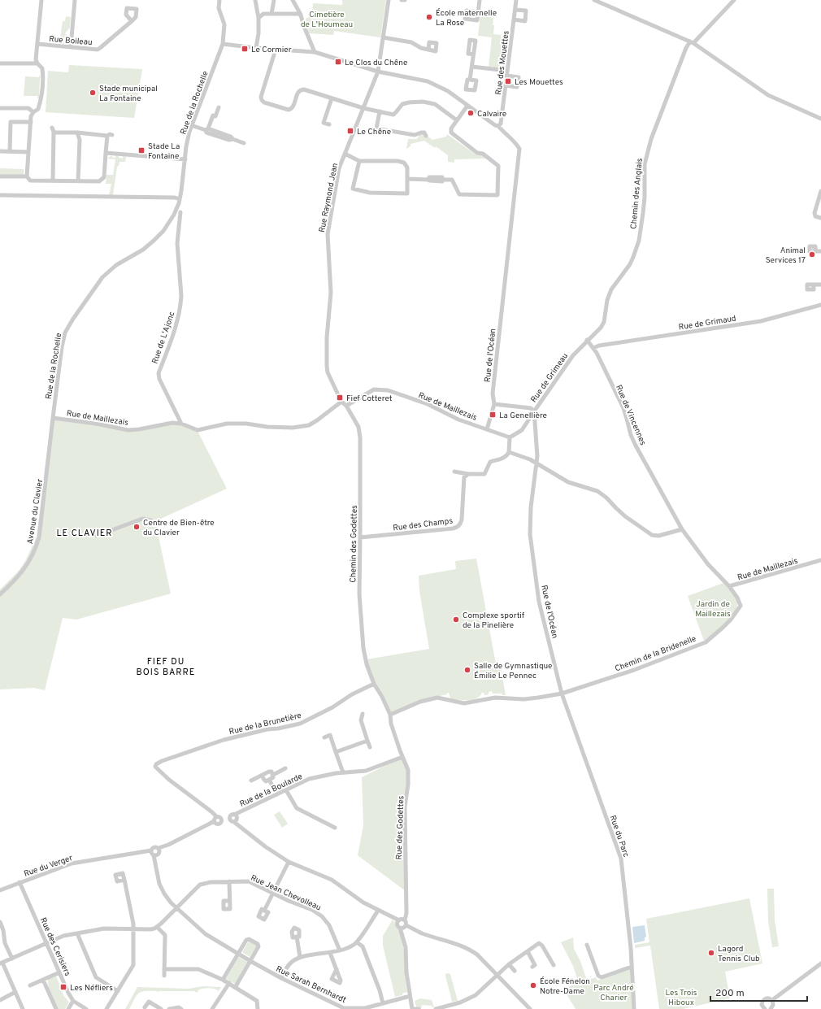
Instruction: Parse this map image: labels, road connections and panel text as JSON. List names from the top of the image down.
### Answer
{
  "streets": {
    "street": [
      "Rue Boileau",
      "Rue des Mouettes",
      "Rue de la Rochelle",
      "Chemin des Anglais",
      "Rue Raymond Jean",
      "Rue de Grimaud",
      "Rue de L'Ajonc",
      "Rue de l'Océan",
      "Rue de Grimeau",
      "Rue de Maillezais",
      "Rue de Vincennes",
      "Avenue du Clavier",
      "Rue des Champs",
      "Chemin des Godettes",
      "Chemin de la Bridenelle",
      "Rue de la Brunetière",
      "Rue de la Boularde",
      "Rue des Godettes",
      "Rue du Parc",
      "Rue du Verger",
      "Rue Jean Chevolleau",
      "Rue des Cerisiers",
      "Rue Sarah Bernhardt"
    ]
  },
  "crossings": [
    ["Rue des Mouettes", "Rue de l'Océan"],
    ["Rue de la Rochelle", "Rue de l'Océan"],
    ["Rue de la Rochelle", "Rue de Maillezais"],
    ["Rue de la Rochelle", "Avenue du Clavier"],
    ["Chemin des Anglais", "Rue de Grimeau"],
    ["Chemin des Anglais", "Rue de Vincennes"],
    ["Rue Raymond Jean", "Rue de l'Océan"],
    ["Rue Raymond Jean", "Rue de Maillezais"],
    ["Rue de Grimaud", "Rue de Vincennes"],
    ["Rue de L'Ajonc", "Rue de Maillezais"],
    ["Rue de l'Océan", "Rue de Grimeau"],
    ["Rue de l'Océan", "Rue de Maillezais"],
    ["Rue de l'Océan", "Chemin de la Bridenelle"],
    ["Rue de l'Océan", "Rue du Parc"],
    ["Rue de Grimeau", "Rue de Maillezais"],
    ["Rue de Grimeau", "Rue de Vincennes"],
    ["Rue de Maillezais", "Rue de Vincennes"],
    ["Rue de Maillezais", "Avenue du Clavier"],
    ["Rue de Maillezais", "Chemin des Godettes"],
    ["Rue de Maillezais", "Chemin de la Bridenelle"],
    ["Rue des Champs", "Chemin des Godettes"],
    ["Chemin des Godettes", "Rue de la Brunetière"],
    ["Chemin des Godettes", "Rue des Godettes"],
    ["Chemin de la Bridenelle", "Rue des Godettes"],
    ["Chemin de la Bridenelle", "Rue du Parc"],
    ["Rue de la Brunetière", "Rue des Godettes"],
    ["Rue de la Brunetière", "Rue du Verger"],
    ["Rue de la Boularde", "Rue des Godettes"],
    ["Rue de la Boularde", "Rue du Verger"],
    ["Rue du Verger", "Rue des Cerisiers"],
    ["Rue du Verger", "Rue Sarah Bernhardt"],
    ["Rue Jean Chevolleau", "Rue Sarah Bernhardt"]
  ],
  "districts": ["LE CLAVIER", "FIEF DU BOIS BARRE"],
  "parks": [
    "Cimetière de L'Houmeau",
    "Jardin de Maillezais",
    "Parc André Charier",
    "Les Trois Hiboux"
  ],
  "places": {
    "other": [
      "École maternelle La Rose",
      "Stade municipal La Fontaine",
      "Calvaire",
      "Animal Services 17",
      "Centre de Bien-être du Clavier",
      "Complexe sportif de la Pinelière",
      "Salle de Gymnastique Émilie Le Pennec",
      "Lagord Tennis Club",
      "École Fénelon Notre-Dame"
    ],
    "transit": [
      "Le Cormier",
      "Le Clos du Chêne",
      "Les Mouettes",
      "Le Chêne",
      "Stade La Fontaine",
      "Fief Cotteret",
      "La Genellière",
      "Les Néfliers"
    ]
  },
  "scale_bar": "200 m"
}
